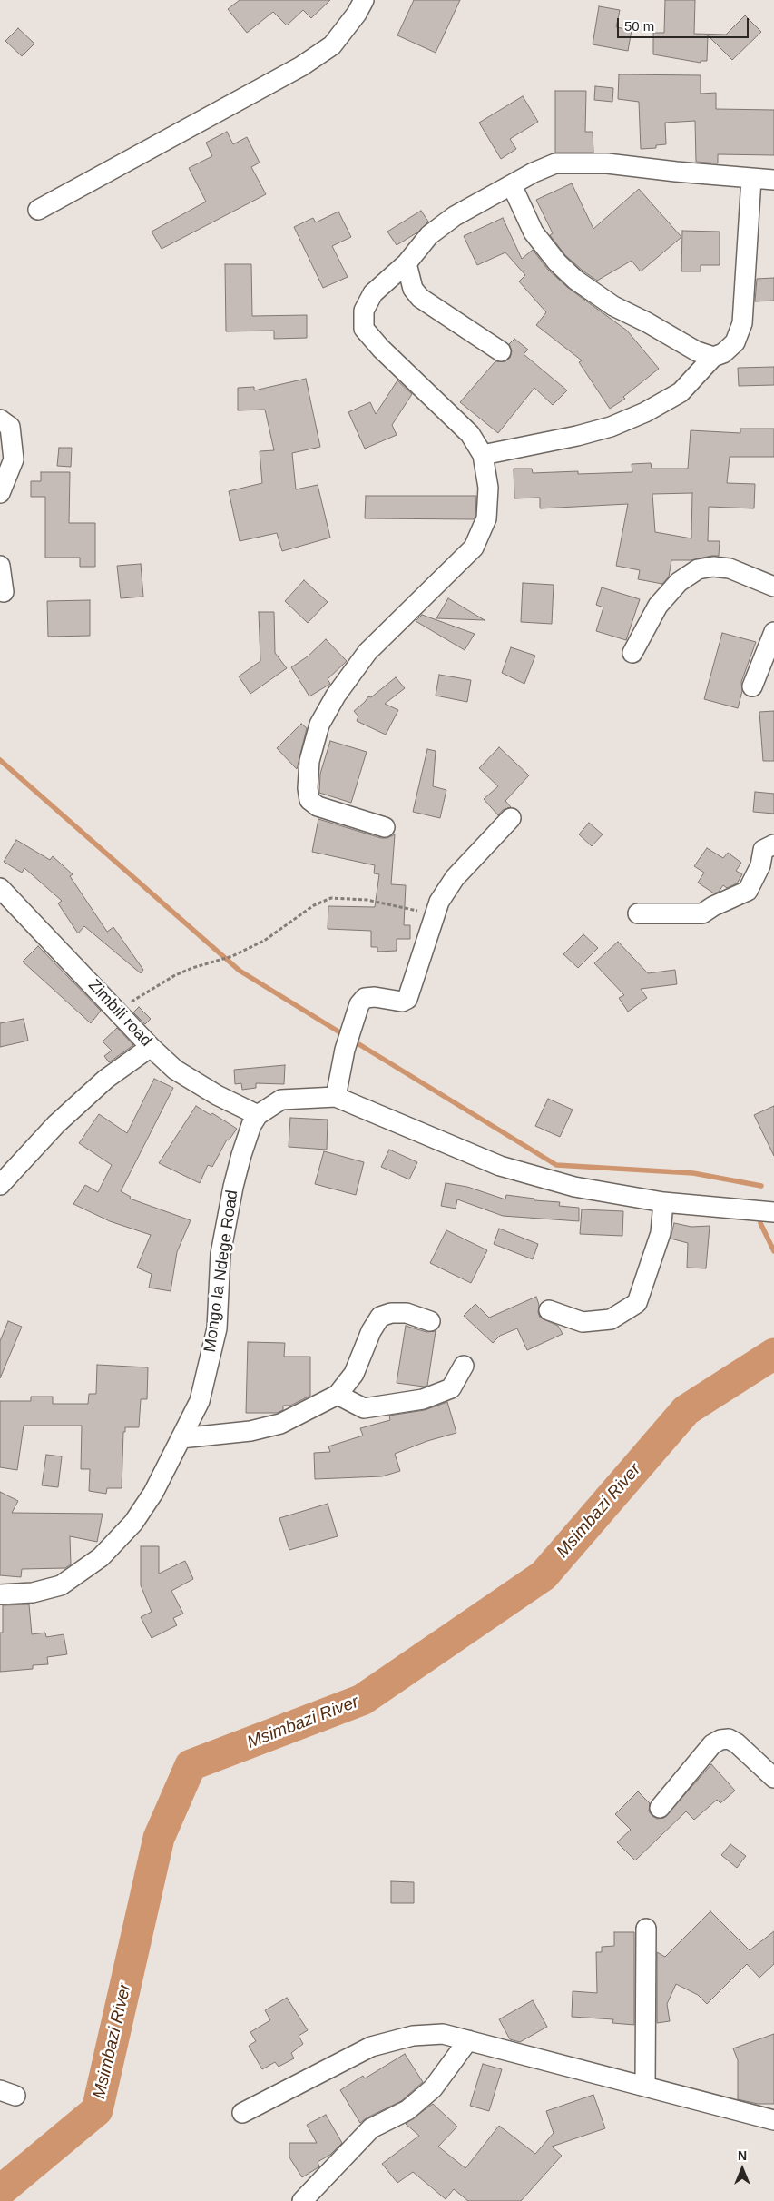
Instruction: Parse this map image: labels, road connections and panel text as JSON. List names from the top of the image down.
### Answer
{
  "streets": {
    "street": ["Zimbili road", "Mongo la Ndege Road"]
  },
  "crossings": [
    ["Zimbili road", "Mongo la Ndege Road"]
  ],
  "water": ["Msimbazi River"],
  "scale_bar": "50 m",
  "north": "top"
}
